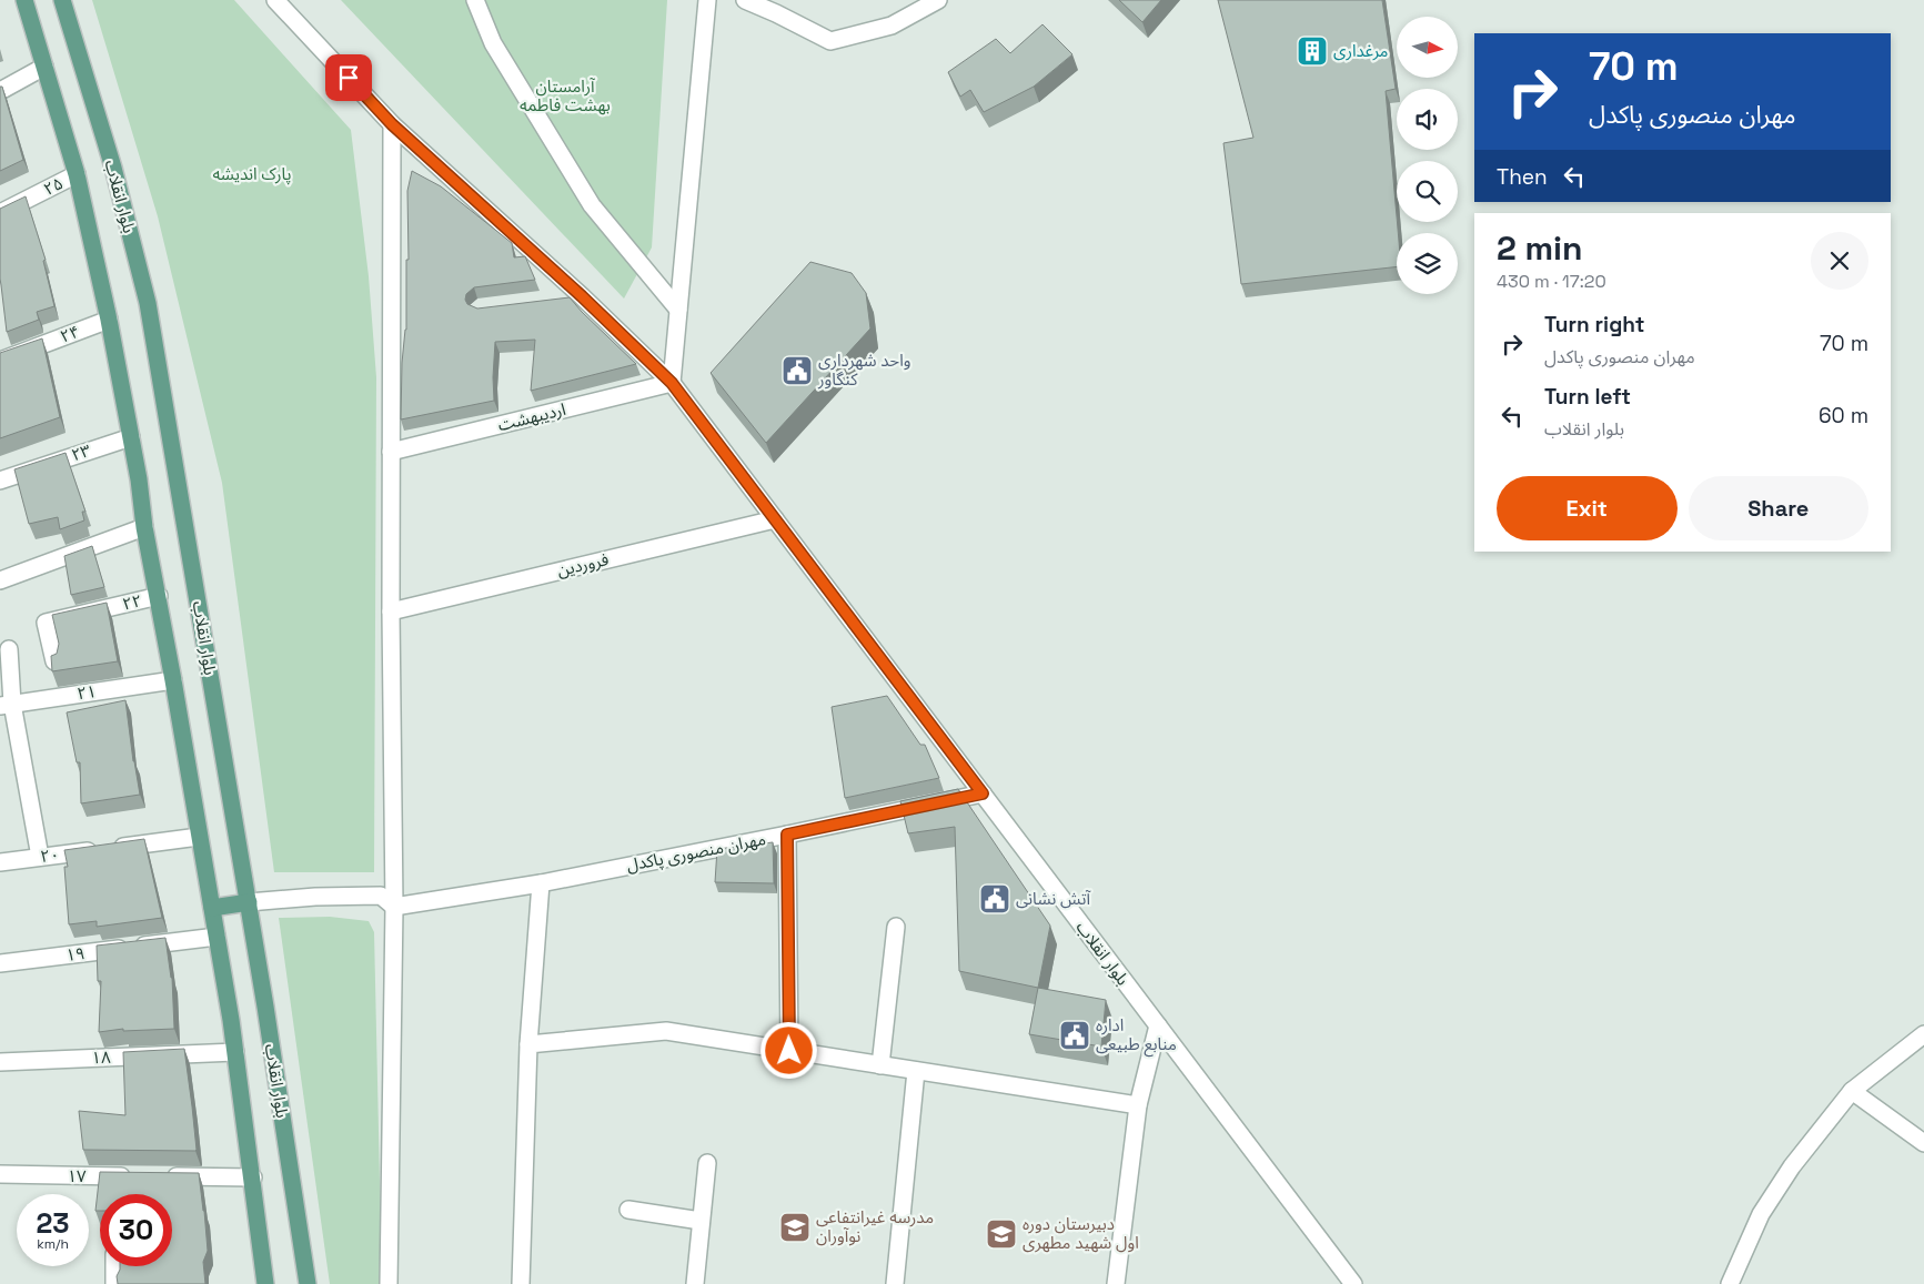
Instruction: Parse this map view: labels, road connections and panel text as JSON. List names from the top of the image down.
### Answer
{
  "streets": {
    "main road": ["بلوار انقلاب"],
    "street": [
      "۲۵",
      "۲۴",
      "اردیبهشت",
      "۲۳",
      "فروردین",
      "۲۲",
      "۲۱",
      "مهران منصوری پاکدل",
      "۲۰",
      "۱۹",
      "۱۸",
      "۱۷"
    ]
  },
  "crossings": [
    ["بلوار انقلاب", "اردیبهشت"],
    ["بلوار انقلاب", "فروردین"],
    ["بلوار انقلاب", "مهران منصوری پاکدل"]
  ],
  "parks": ["آرامستان بهشت فاطمه", "پارک اندیشه"],
  "places": {
    "building": ["مرغداری"],
    "public building": ["واحد شهرداری کنگاور", "آتش نشانی", "اداره منابع طبیعی"],
    "school or university": ["مدرسه غیرانتفاعی نوآوران", "دبیرستان دوره اول شهید مطهری"]
  },
  "north": "right",
  "page": {
    "turn": ["70 m", "مهران منصوری پاکدل"],
    "then": "Then",
    "heading": ["2 min", "430 m · 17:20"],
    "list": [
      {
        "name": "Turn right",
        "note": "مهران منصوری پاکدل",
        "value": "70 m"
      },
      {
        "name": "Turn left",
        "note": "بلوار انقلاب",
        "value": "60 m"
      }
    ],
    "buttons": ["Exit", "Share"],
    "speed": "23 km/h",
    "limit": "30"
  }
}
